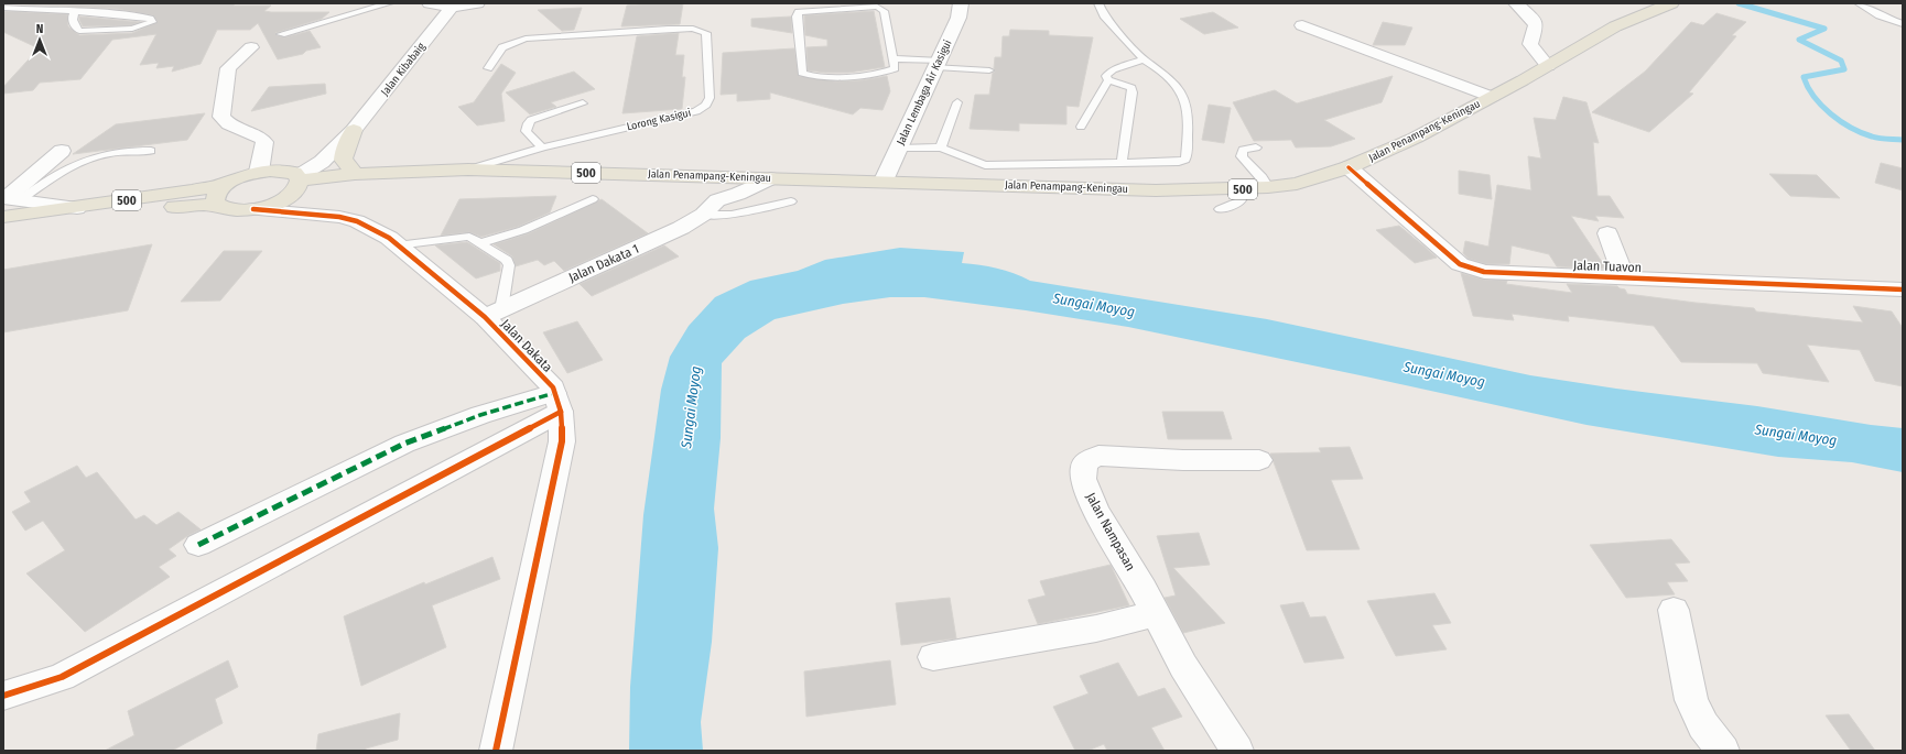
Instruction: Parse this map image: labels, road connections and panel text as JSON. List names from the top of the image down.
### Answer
{
  "streets": {
    "main road": ["Jalan Penampang-Keningau", "500"],
    "street": [
      "Jalan Kibabaig",
      "Jalan Lembaga Air Kasigui",
      "Jalan Dakata 1",
      "Jalan Tuavon",
      "Jalan Dakata",
      "Jalan Nampasan"
    ],
    "lane": ["Lorong Kasigui"]
  },
  "crossings": [
    ["Jalan Kibabaig", "Jalan Penampang-Keningau"],
    ["Jalan Kibabaig", "500"],
    ["Jalan Kibabaig", "Jalan Dakata"],
    ["Jalan Lembaga Air Kasigui", "Jalan Penampang-Keningau"],
    ["Lorong Kasigui", "Jalan Penampang-Keningau"],
    ["Jalan Penampang-Keningau", "500"],
    ["Jalan Penampang-Keningau", "Jalan Dakata 1"],
    ["Jalan Penampang-Keningau", "Jalan Tuavon"],
    ["Jalan Penampang-Keningau", "Jalan Dakata"],
    ["500", "Jalan Dakata"],
    ["Jalan Dakata 1", "Jalan Dakata"]
  ],
  "water": ["Sungai Moyog"],
  "north": "top"
}
